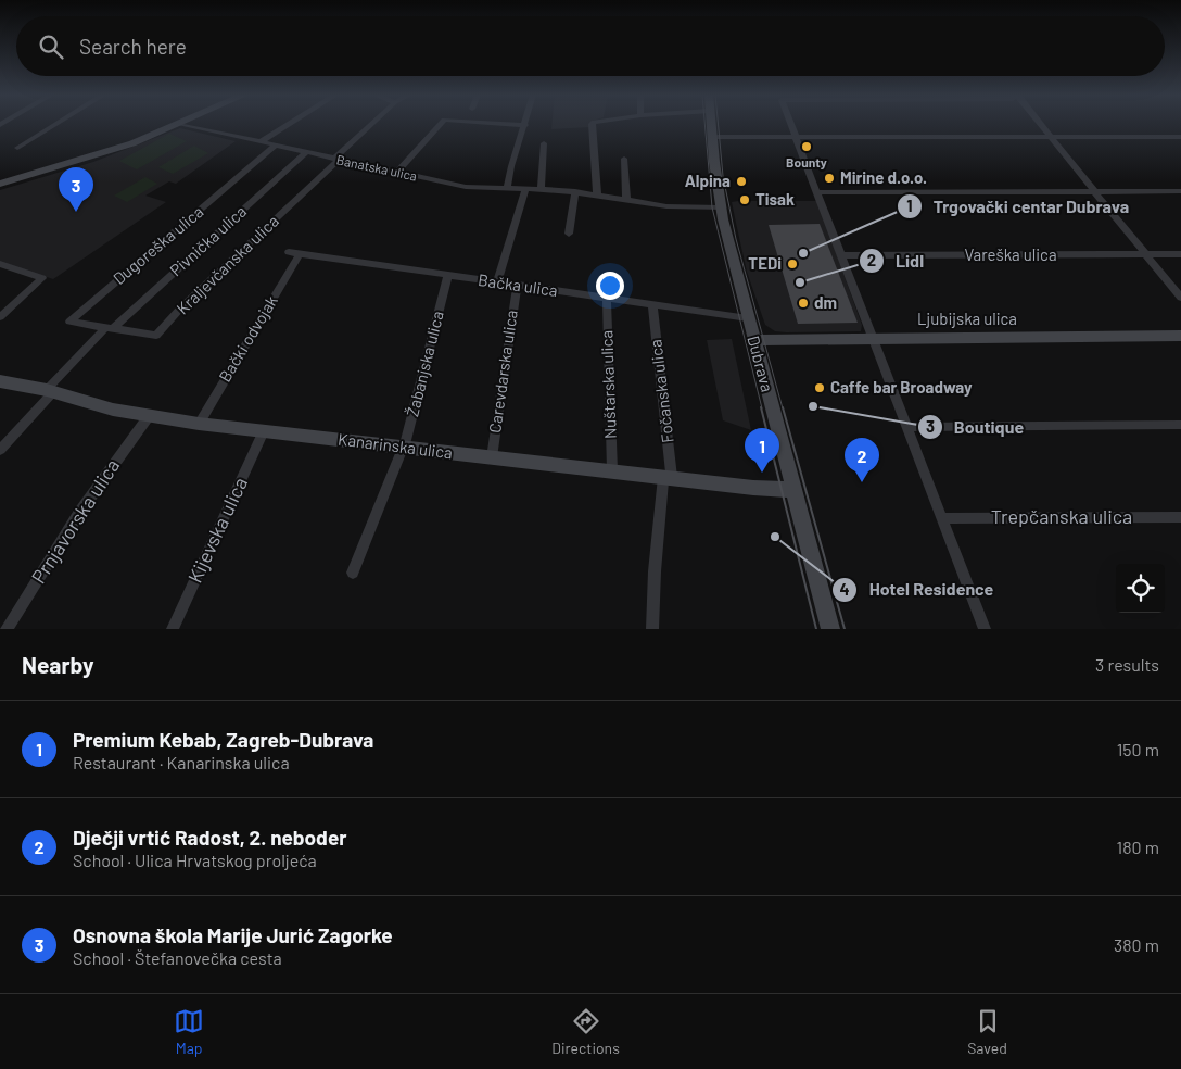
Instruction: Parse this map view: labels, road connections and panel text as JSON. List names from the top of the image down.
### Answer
{
  "streets": {
    "street": [
      "Banatska ulica",
      "Pivnička ulica",
      "Dugoreška ulica",
      "Vareška ulica",
      "Kraljevčanska ulica",
      "Bačka ulica",
      "Ljubijska ulica",
      "Bački odvojak",
      "Žabanjska ulica",
      "Dubrava",
      "Carevdarska ulica",
      "Nuštarska ulica",
      "Fočanska ulica",
      "Kanarinska ulica",
      "Trepčanska ulica",
      "Prnjavorska ulica",
      "Kijevska ulica"
    ]
  },
  "crossings": [
    ["Banatska ulica", "Pivnička ulica"],
    ["Banatska ulica", "Dugoreška ulica"],
    ["Banatska ulica", "Kraljevčanska ulica"],
    ["Banatska ulica", "Dubrava"],
    ["Pivnička ulica", "Dugoreška ulica"],
    ["Pivnička ulica", "Kraljevčanska ulica"],
    ["Pivnička ulica", "Kanarinska ulica"],
    ["Dugoreška ulica", "Kraljevčanska ulica"],
    ["Bačka ulica", "Bački odvojak"],
    ["Bačka ulica", "Žabanjska ulica"],
    ["Bačka ulica", "Dubrava"],
    ["Bačka ulica", "Carevdarska ulica"],
    ["Bačka ulica", "Nuštarska ulica"],
    ["Bačka ulica", "Fočanska ulica"],
    ["Ljubijska ulica", "Dubrava"],
    ["Bački odvojak", "Kanarinska ulica"],
    ["Žabanjska ulica", "Kanarinska ulica"],
    ["Dubrava", "Kanarinska ulica"],
    ["Carevdarska ulica", "Kanarinska ulica"],
    ["Nuštarska ulica", "Kanarinska ulica"],
    ["Fočanska ulica", "Kanarinska ulica"],
    ["Kanarinska ulica", "Prnjavorska ulica"],
    ["Kanarinska ulica", "Kijevska ulica"]
  ],
  "places": [
    "Bounty",
    "Mirine d.o.o.",
    "Alpina",
    "Tisak",
    "Trgovački centar Dubrava",
    "TEDi",
    "Lidl",
    "dm",
    "Caffe bar Broadway",
    "Boutique",
    "Hotel Residence"
  ],
  "page": {
    "search": "Search here",
    "pins": ["3", "1", "2"],
    "heading": ["Nearby", "3 results"],
    "list": [
      {
        "mark": "1",
        "name": "Premium Kebab, Zagreb-Dubrava",
        "note": "Restaurant · Kanarinska ulica",
        "value": "150 m"
      },
      {
        "mark": "2",
        "name": "Dječji vrtić Radost, 2. neboder",
        "note": "School · Ulica Hrvatskog proljeća",
        "value": "180 m"
      },
      {
        "mark": "3",
        "name": "Osnovna škola Marije Jurić Zagorke",
        "note": "School · Štefanovečka cesta",
        "value": "380 m"
      }
    ],
    "nav": ["Map", "Directions", "Saved"]
  }
}
